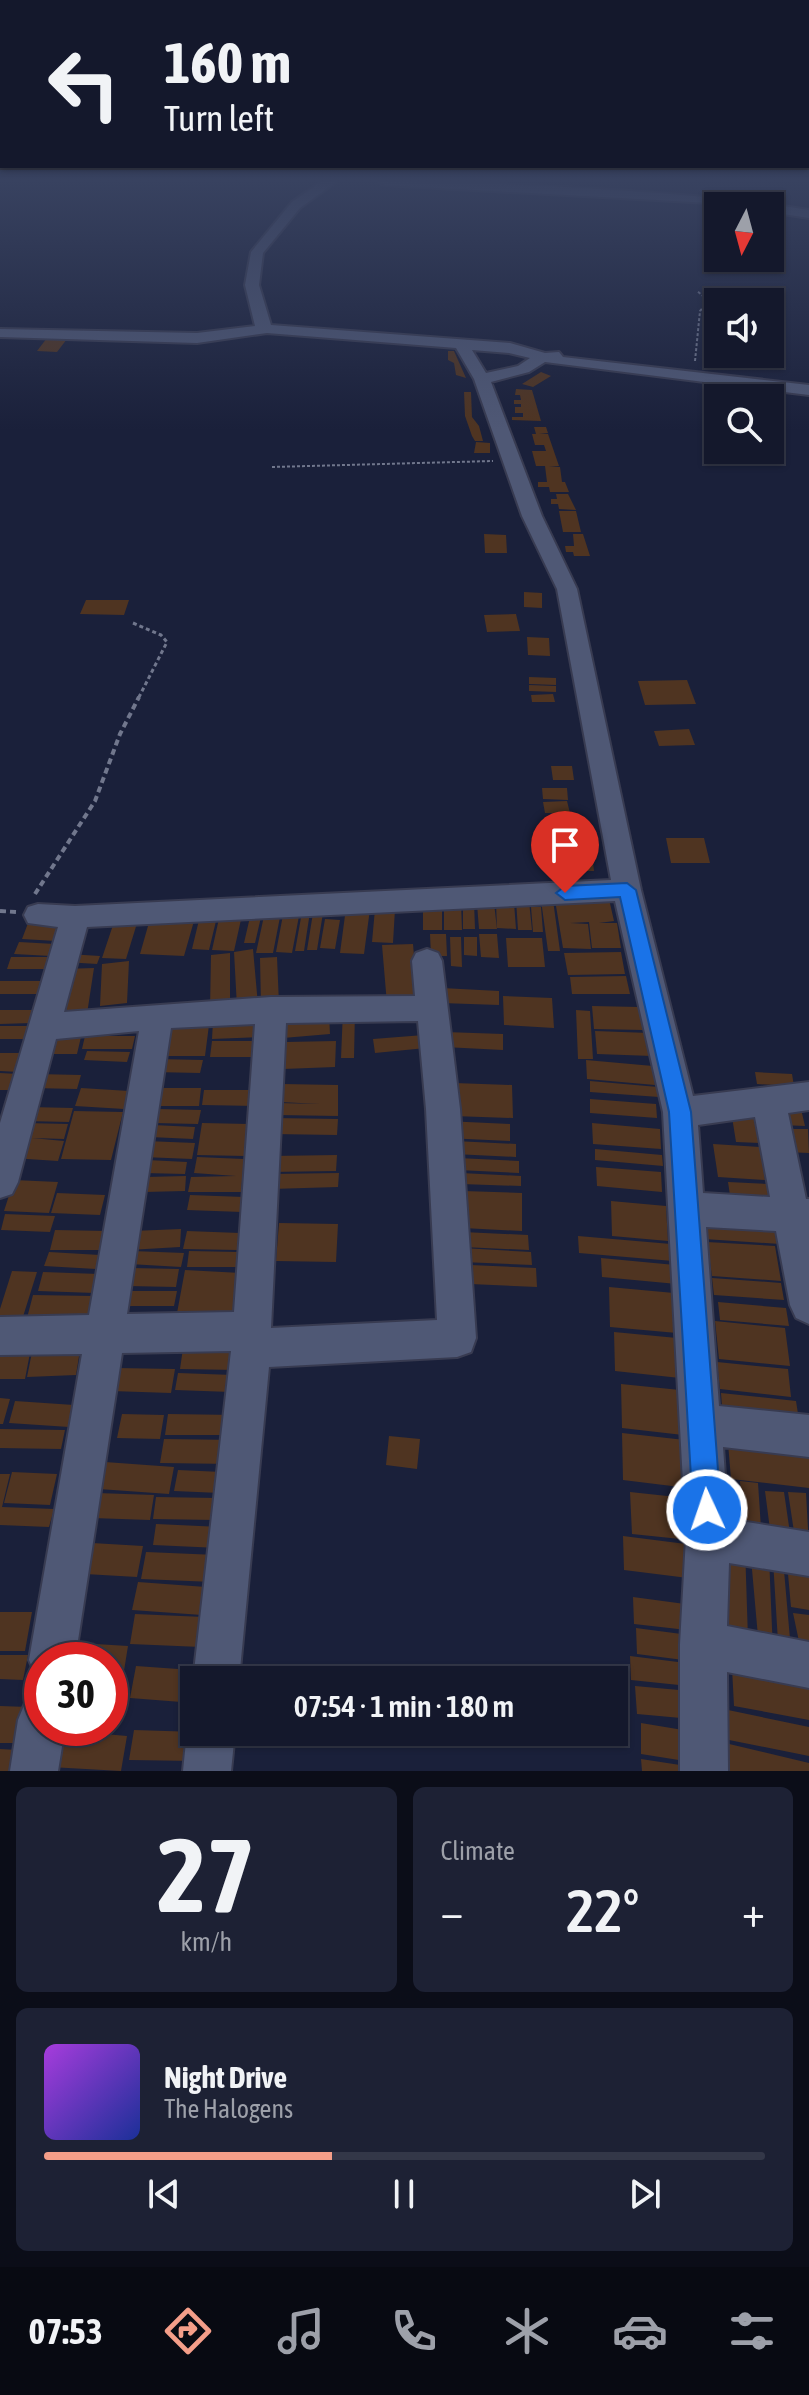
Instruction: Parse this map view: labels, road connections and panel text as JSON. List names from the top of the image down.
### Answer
{
  "north": "bottom",
  "page": {
    "turn": ["160 m", "Turn left"],
    "limit": "30",
    "trip": "07:54 · 1 min · 180 m",
    "tile": [
      ["27", "km/h"],
      "Climate"
    ],
    "heat": ["−", "22°", "+"],
    "song": ["Night Drive", "The Halogens"],
    "tabs": "07:53"
  }
}
